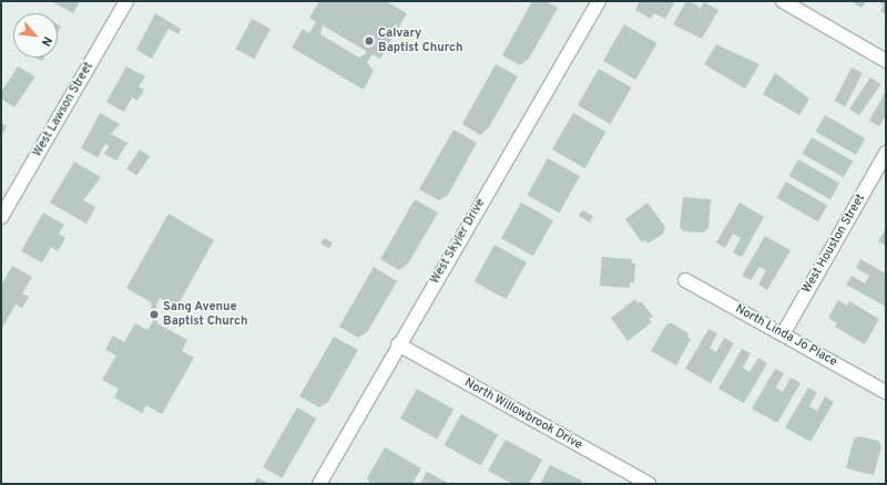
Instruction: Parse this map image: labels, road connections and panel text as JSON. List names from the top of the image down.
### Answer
{
  "streets": {
    "street": [
      "West Lawson Street",
      "West Skyler Drive",
      "West Houston Street",
      "North Linda Jo Place",
      "North Willowbrook Drive"
    ]
  },
  "crossings": [
    ["West Skyler Drive", "North Willowbrook Drive"],
    ["West Houston Street", "North Linda Jo Place"]
  ],
  "places": ["Calvary Baptist Church", "Sang Avenue Baptist Church"],
  "north": "bottom right"
}
